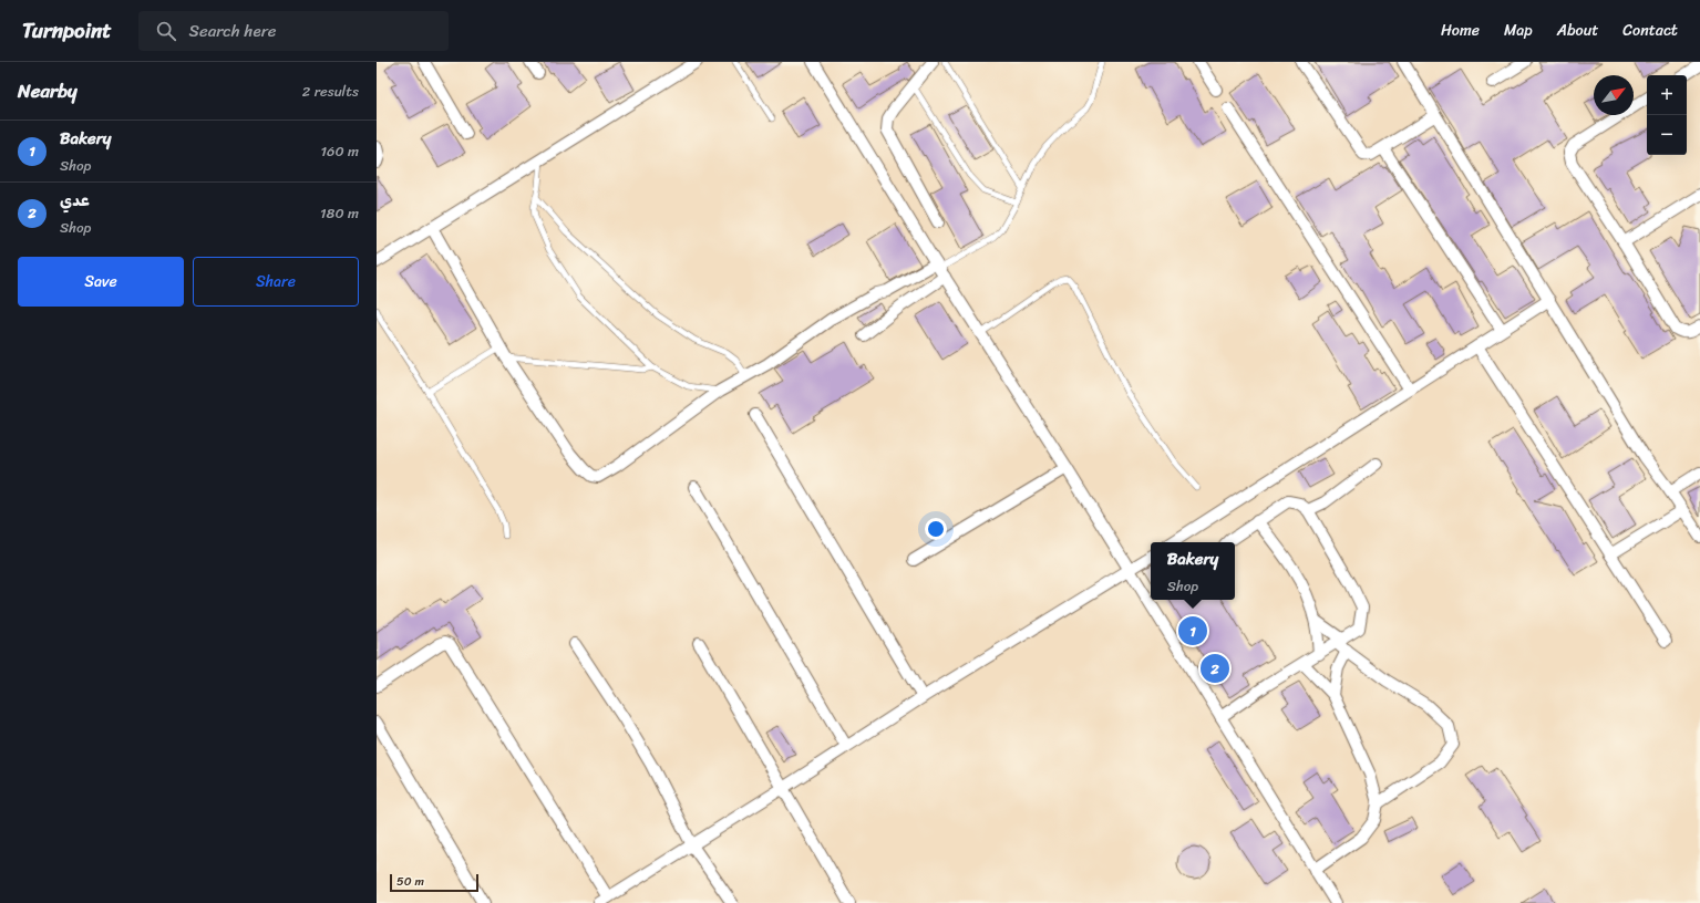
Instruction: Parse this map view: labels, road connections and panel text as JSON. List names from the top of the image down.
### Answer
{
  "scale_bar": "50 m",
  "north": "top right",
  "page": {
    "header": "Turnpoint",
    "search": "Search here",
    "nav": [
      "Home",
      "Map",
      "About",
      "Contact"
    ],
    "heading": ["Nearby", "2 results"],
    "map_buttons": ["+", "−"],
    "list": [
      {
        "mark": "1",
        "name": "Bakery",
        "note": "Shop",
        "value": "160 m"
      },
      {
        "mark": "2",
        "name": "عدي",
        "note": "Shop",
        "value": "180 m"
      }
    ],
    "buttons": ["Save", "Share"],
    "popup": ["Bakery", "Shop"],
    "pins": ["1", "2"],
    "scale": "50 m"
  }
}
